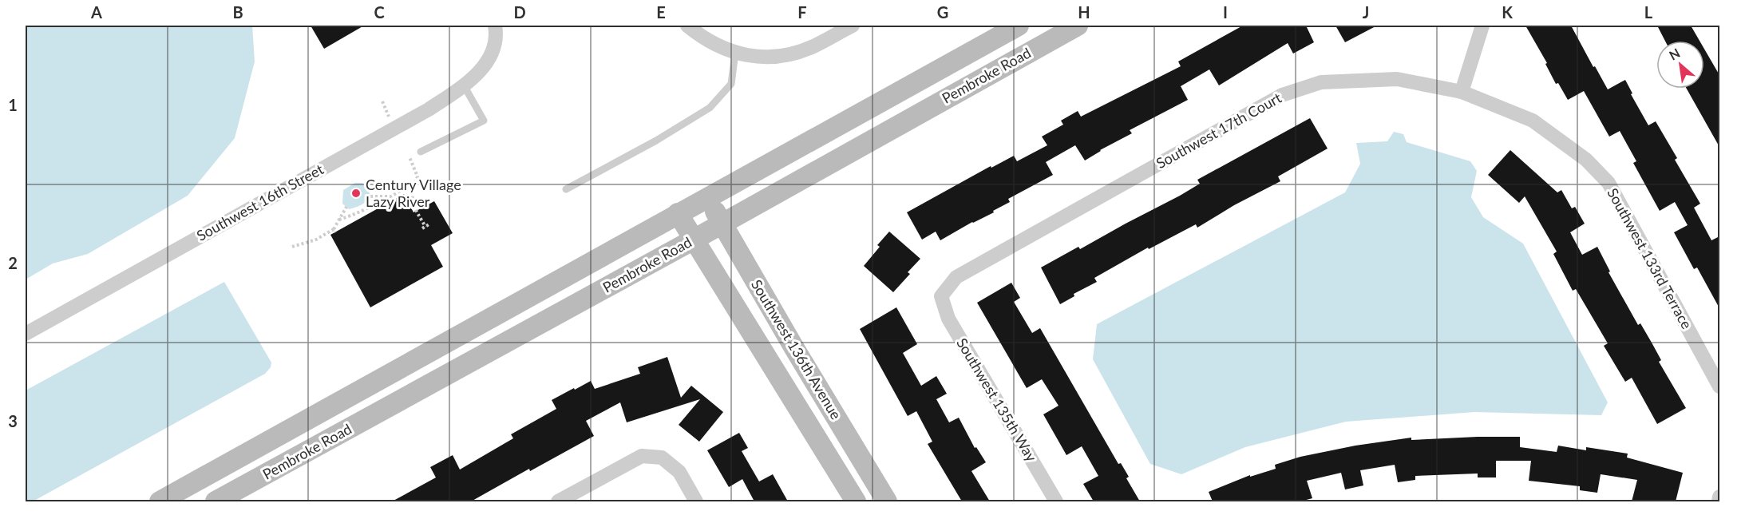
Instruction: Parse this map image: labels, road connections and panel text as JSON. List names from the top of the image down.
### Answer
{
  "streets": {
    "main road": ["Pembroke Road", "Southwest 136th Avenue"],
    "street": [
      "Southwest 17th Court",
      "Southwest 16th Street",
      "Southwest 133rd Terrace",
      "Southwest 135th Way"
    ]
  },
  "crossings": [
    ["Pembroke Road", "Southwest 136th Avenue"],
    ["Southwest 17th Court", "Southwest 133rd Terrace"],
    ["Southwest 17th Court", "Southwest 135th Way"]
  ],
  "places": ["Century Village Lazy River"],
  "north": "top left",
  "grid": {
    "columns": [
      "A",
      "B",
      "C",
      "D",
      "E",
      "F",
      "G",
      "H",
      "I",
      "J",
      "K",
      "L"
    ],
    "rows": ["1", "2", "3"]
  }
}
